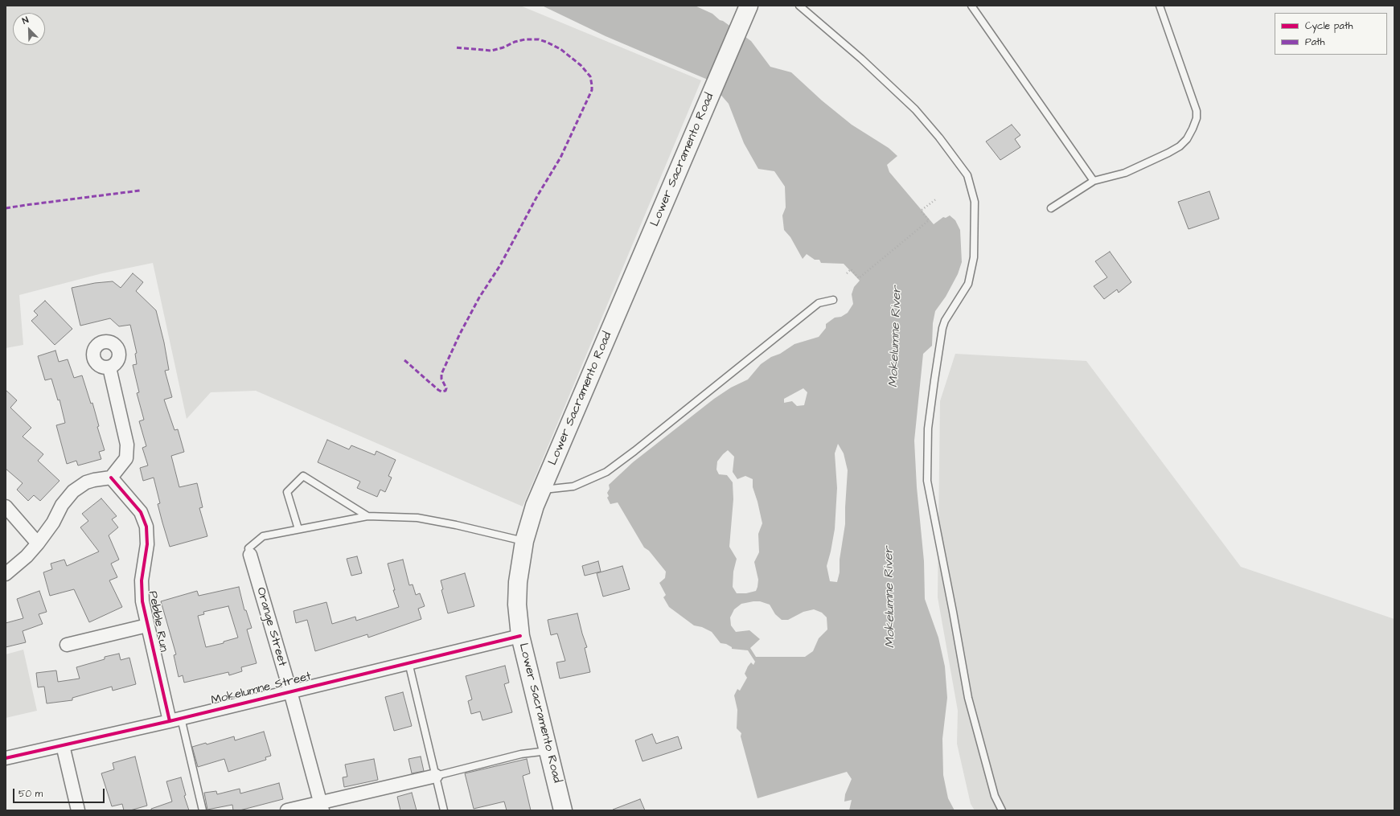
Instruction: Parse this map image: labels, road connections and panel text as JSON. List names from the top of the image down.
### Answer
{
  "streets": {
    "main road": ["Lower Sacramento Road"],
    "street": ["Pebble Run", "Orange Street", "Mokelumne Street"]
  },
  "crossings": [
    ["Lower Sacramento Road", "Mokelumne Street"],
    ["Pebble Run", "Mokelumne Street"],
    ["Orange Street", "Mokelumne Street"]
  ],
  "water": ["Mokelumne River"],
  "legend": ["Cycle path", "Path"],
  "scale_bar": "50 m",
  "north": "top left"
}
